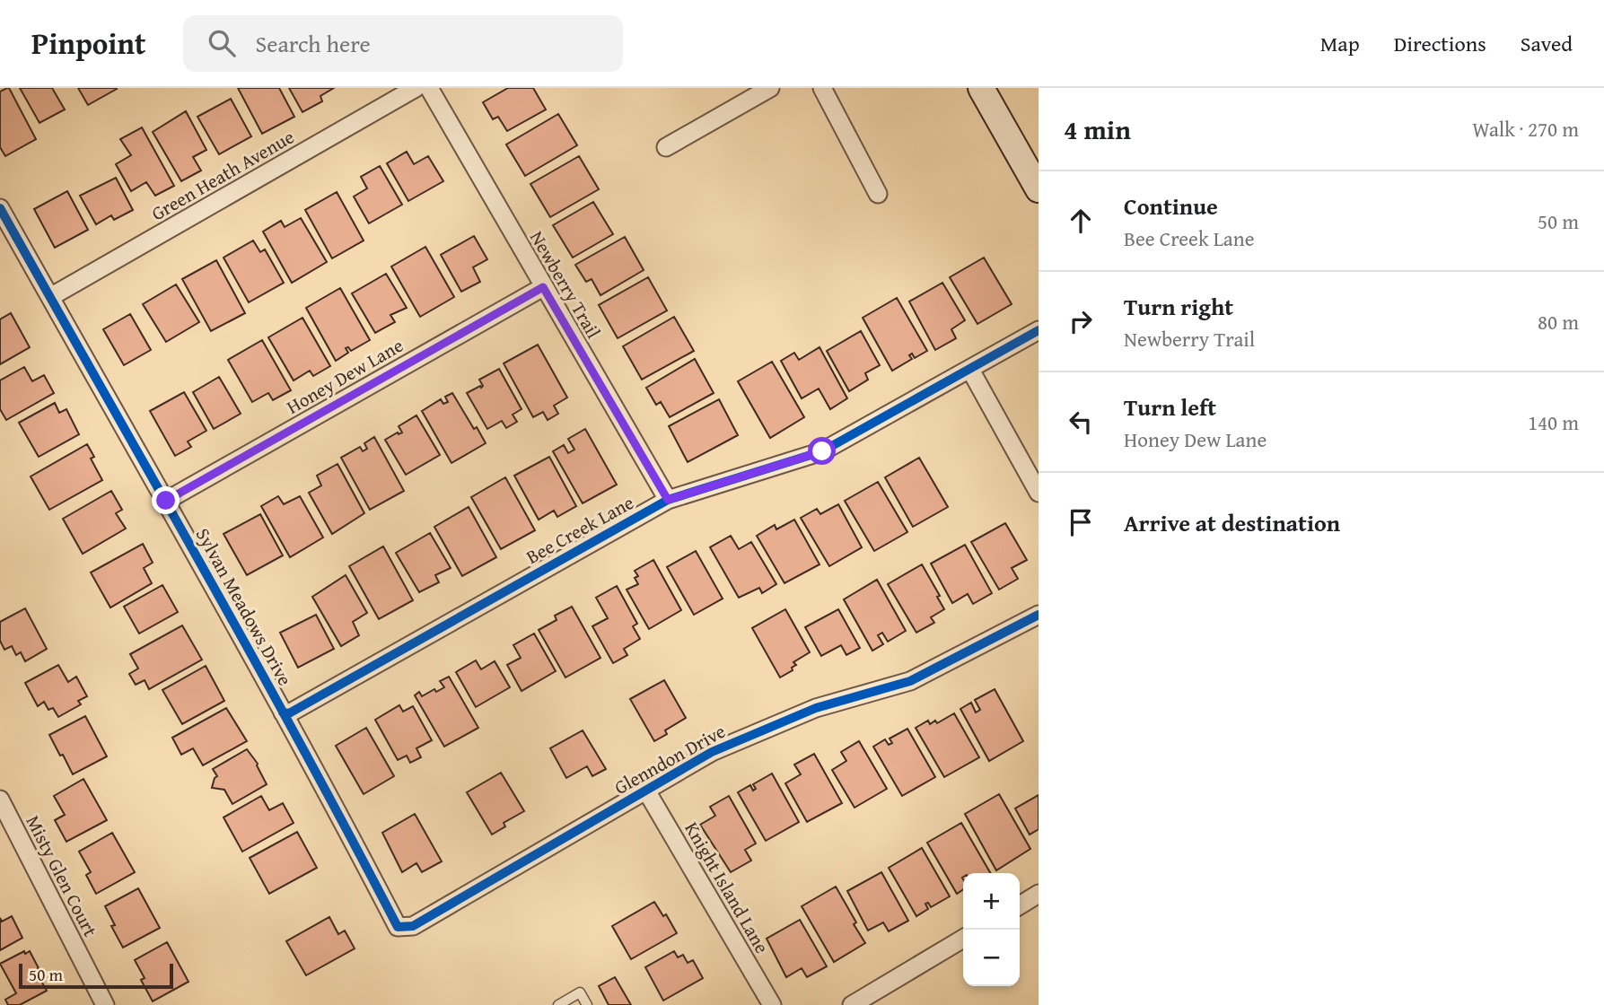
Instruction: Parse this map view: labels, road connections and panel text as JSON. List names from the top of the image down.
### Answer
{
  "streets": {
    "street": [
      "Green Heath Avenue",
      "Newberry Trail",
      "Honey Dew Lane",
      "Bee Creek Lane",
      "Sylvan Meadows Drive",
      "Glenndon Drive",
      "Misty Glen Court",
      "Knight Island Lane"
    ]
  },
  "crossings": [
    ["Green Heath Avenue", "Sylvan Meadows Drive"],
    ["Newberry Trail", "Honey Dew Lane"],
    ["Newberry Trail", "Bee Creek Lane"],
    ["Honey Dew Lane", "Sylvan Meadows Drive"],
    ["Bee Creek Lane", "Sylvan Meadows Drive"],
    ["Sylvan Meadows Drive", "Glenndon Drive"],
    ["Glenndon Drive", "Knight Island Lane"]
  ],
  "scale_bar": "50 m",
  "page": {
    "header": "Pinpoint",
    "search": "Search here",
    "nav": ["Map", "Directions", "Saved"],
    "heading": ["4 min", "Walk · 270 m"],
    "list": [
      ["Continue", "Bee Creek Lane", "50 m"],
      ["Turn right", "Newberry Trail", "80 m"],
      ["Turn left", "Honey Dew Lane", "140 m"],
      "Arrive at destination"
    ],
    "map_buttons": ["+", "−"],
    "scale": "50 m"
  }
}
